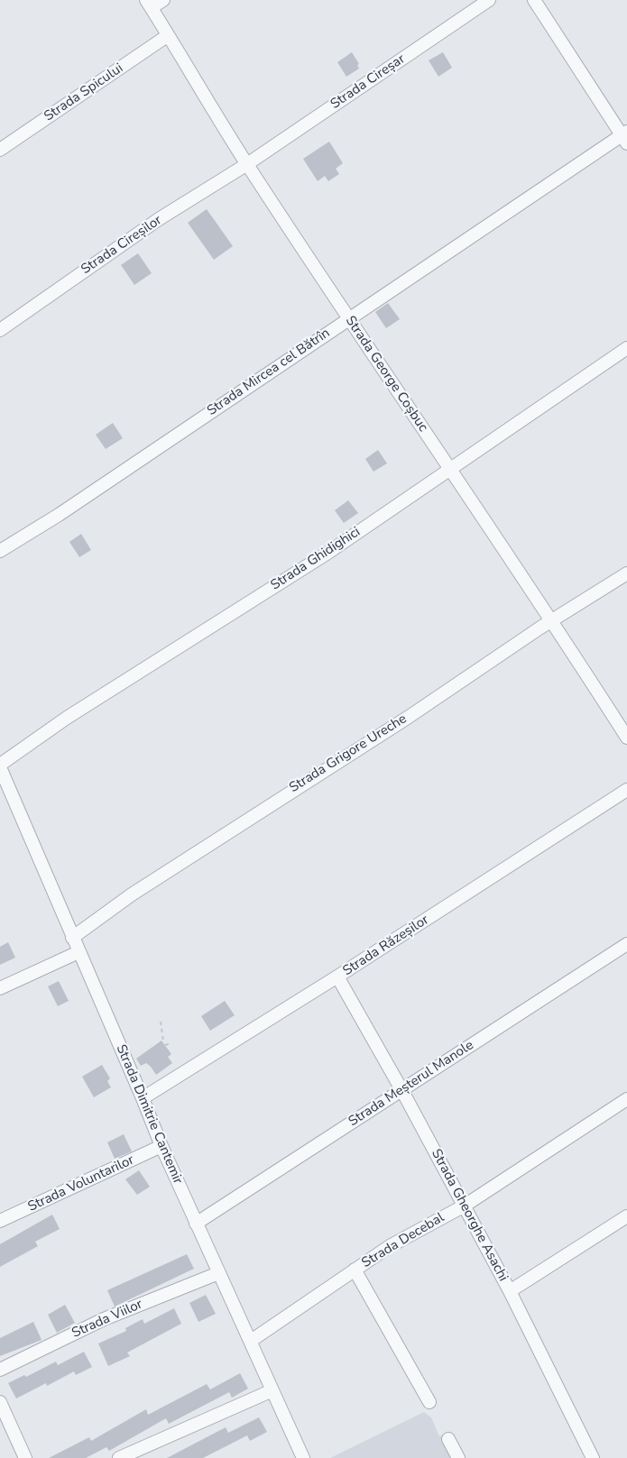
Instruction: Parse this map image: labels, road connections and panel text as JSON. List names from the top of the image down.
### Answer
{
  "streets": {
    "street": [
      "Strada Cireșar",
      "Strada Spicului",
      "Strada Cireșilor",
      "Strada Mircea cel Bătrîn",
      "Strada George Coșbuc",
      "Strada Ghidighici",
      "Strada Grigore Ureche",
      "Strada Răzeșilor",
      "Strada Meșterul Manole",
      "Strada Dimitrie Cantemir",
      "Strada Voluntarilor",
      "Strada Gheorghe Asachi",
      "Strada Decebal",
      "Strada Viilor"
    ]
  },
  "crossings": [
    ["Strada Cireșar", "Strada Cireșilor"],
    ["Strada Cireșar", "Strada George Coșbuc"],
    ["Strada Spicului", "Strada George Coșbuc"],
    ["Strada Cireșilor", "Strada George Coșbuc"],
    ["Strada Mircea cel Bătrîn", "Strada George Coșbuc"],
    ["Strada George Coșbuc", "Strada Ghidighici"],
    ["Strada George Coșbuc", "Strada Grigore Ureche"],
    ["Strada Ghidighici", "Strada Dimitrie Cantemir"],
    ["Strada Grigore Ureche", "Strada Dimitrie Cantemir"],
    ["Strada Răzeșilor", "Strada Dimitrie Cantemir"],
    ["Strada Răzeșilor", "Strada Gheorghe Asachi"],
    ["Strada Meșterul Manole", "Strada Dimitrie Cantemir"],
    ["Strada Meșterul Manole", "Strada Gheorghe Asachi"],
    ["Strada Dimitrie Cantemir", "Strada Voluntarilor"],
    ["Strada Dimitrie Cantemir", "Strada Decebal"],
    ["Strada Dimitrie Cantemir", "Strada Viilor"],
    ["Strada Gheorghe Asachi", "Strada Decebal"]
  ]
}
